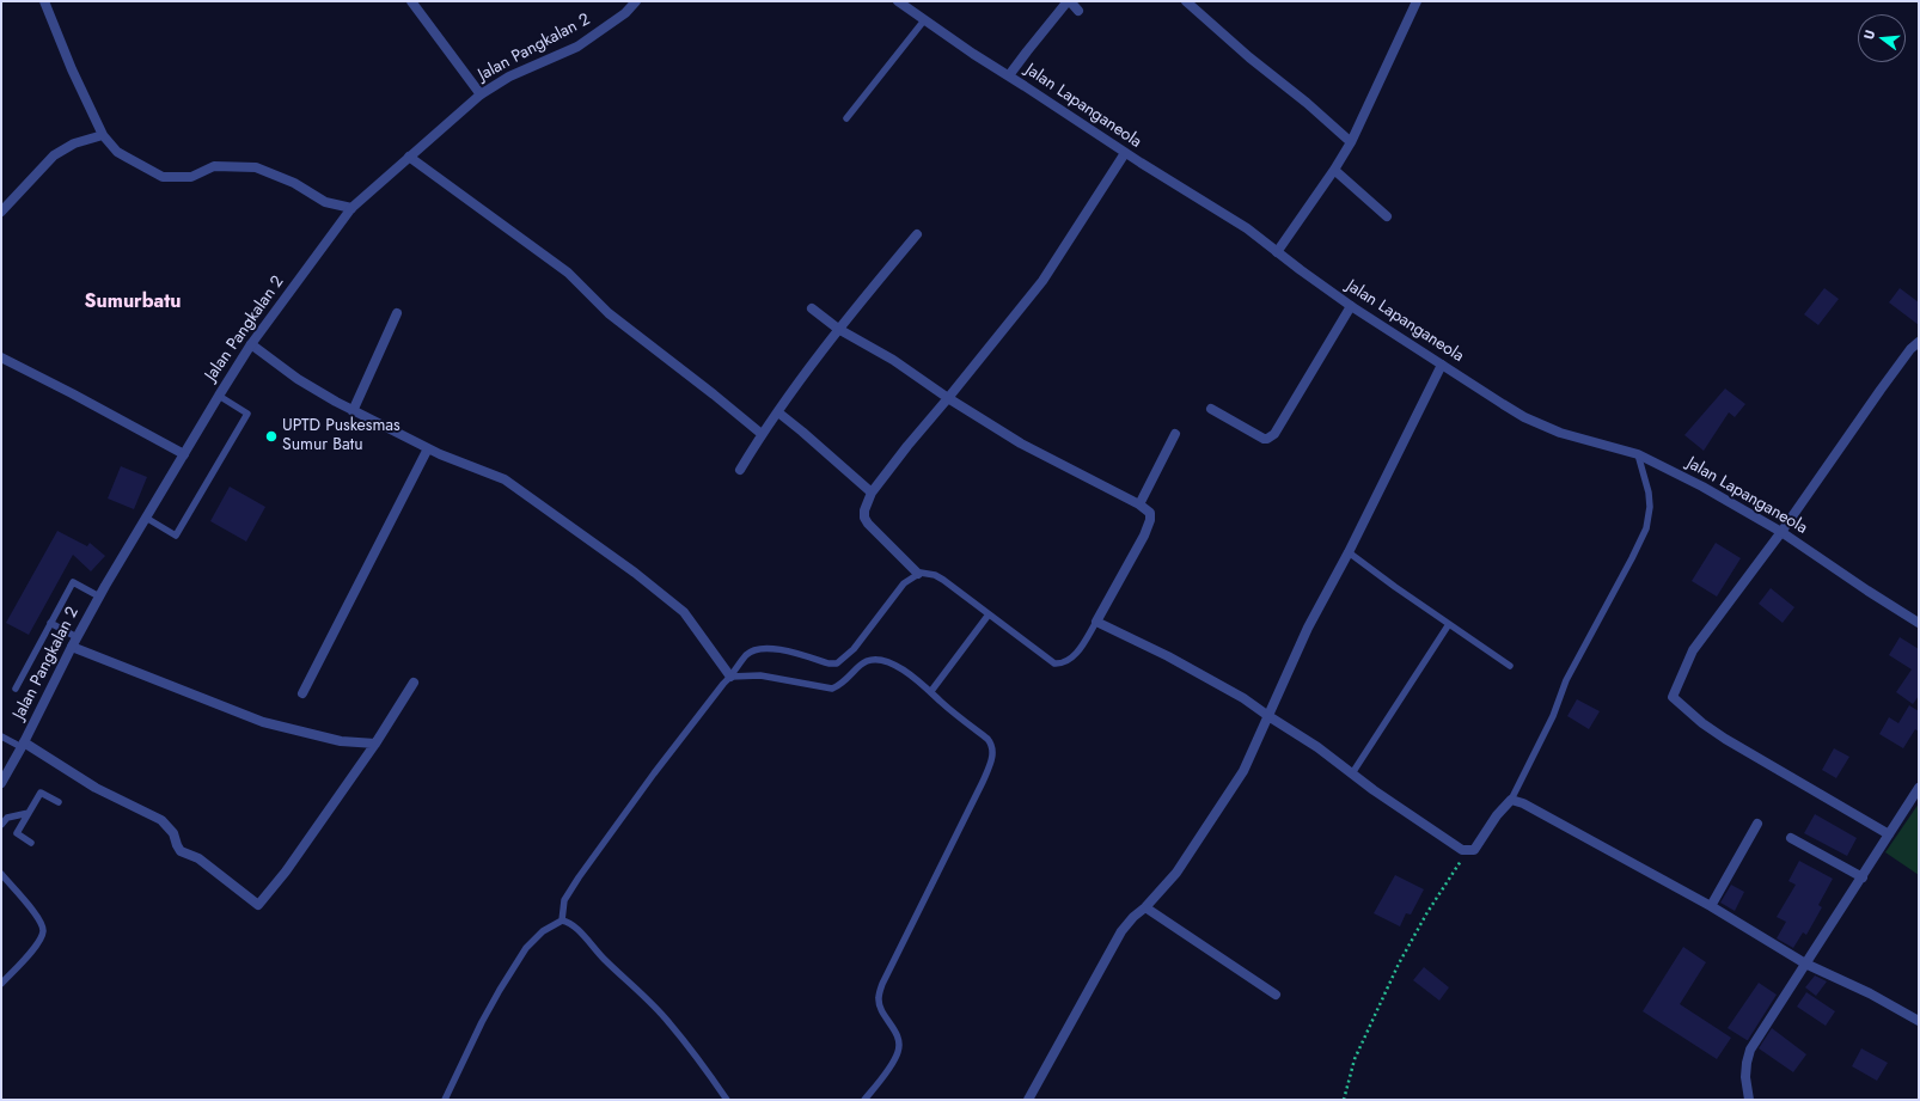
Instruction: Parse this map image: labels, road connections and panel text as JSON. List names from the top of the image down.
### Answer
{
  "streets": {
    "street": ["Jalan Pangkalan 2", "Jalan Lapanganeola"]
  },
  "districts": ["Sumurbatu"],
  "places": ["UPTD Puskesmas Sumur Batu"],
  "north": "left"
}
